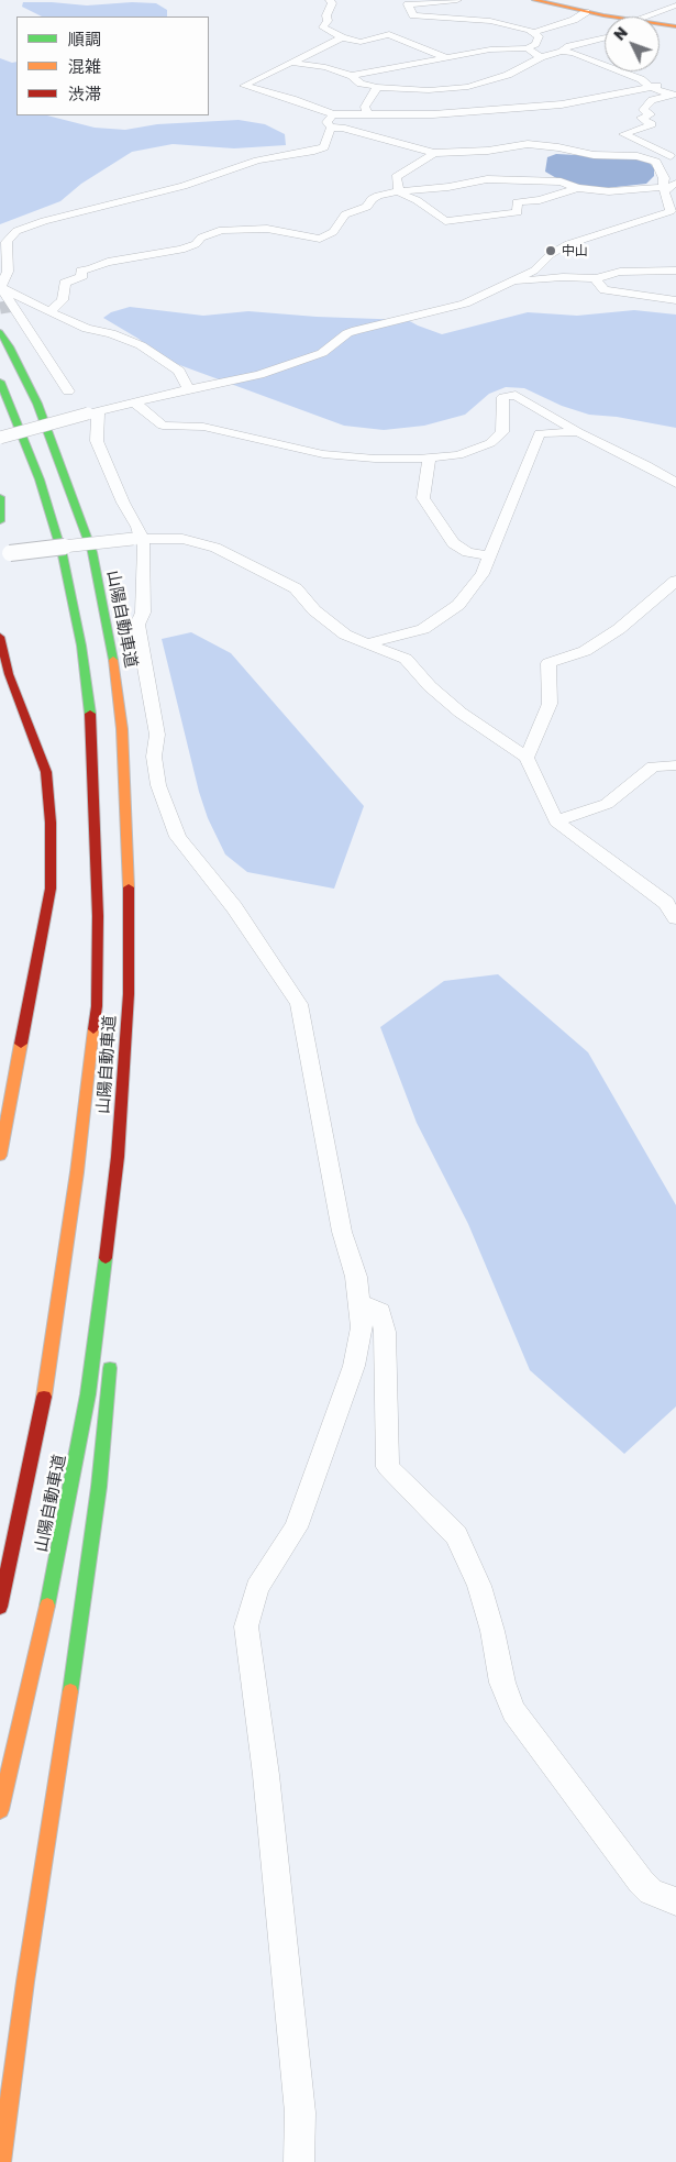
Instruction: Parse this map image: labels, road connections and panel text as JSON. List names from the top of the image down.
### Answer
{
  "streets": {
    "main road": ["山陽自動車道"]
  },
  "places": ["中山"],
  "legend": ["順調", "混雑", "渋滞"],
  "north": "top left"
}
